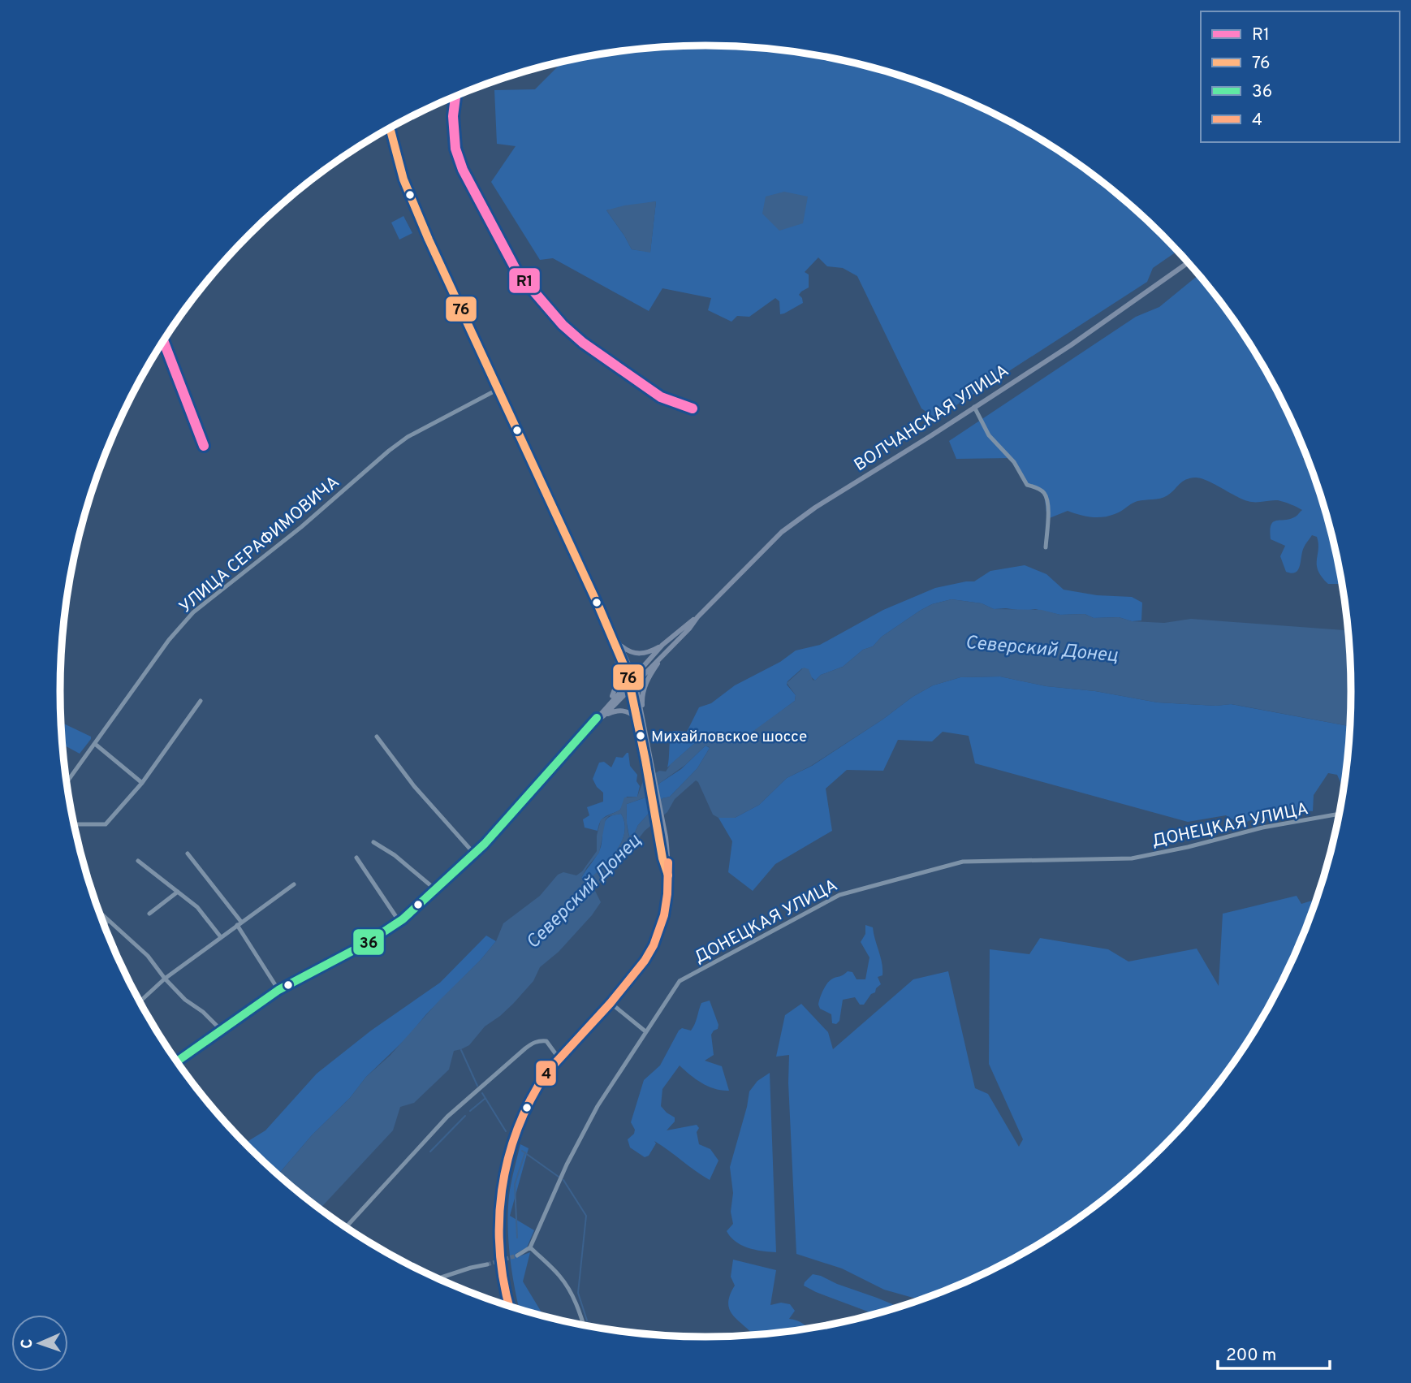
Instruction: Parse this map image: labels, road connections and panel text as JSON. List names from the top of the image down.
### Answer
{
  "streets": {
    "main road": ["ВОЛЧАНСКАЯ УЛИЦА"],
    "street": ["УЛИЦА СЕРАФИМОВИЧА", "ДОНЕЦКАЯ УЛИЦА"]
  },
  "water": ["Северский Донец"],
  "places": ["Михайловское шоссе"],
  "lines": [
    "transit line R1",
    "transit line 76",
    "transit line 36",
    "transit line 4"
  ],
  "legend": [
    "R1",
    "76",
    "36",
    "4"
  ],
  "scale_bar": "200 m",
  "north": "left"
}
